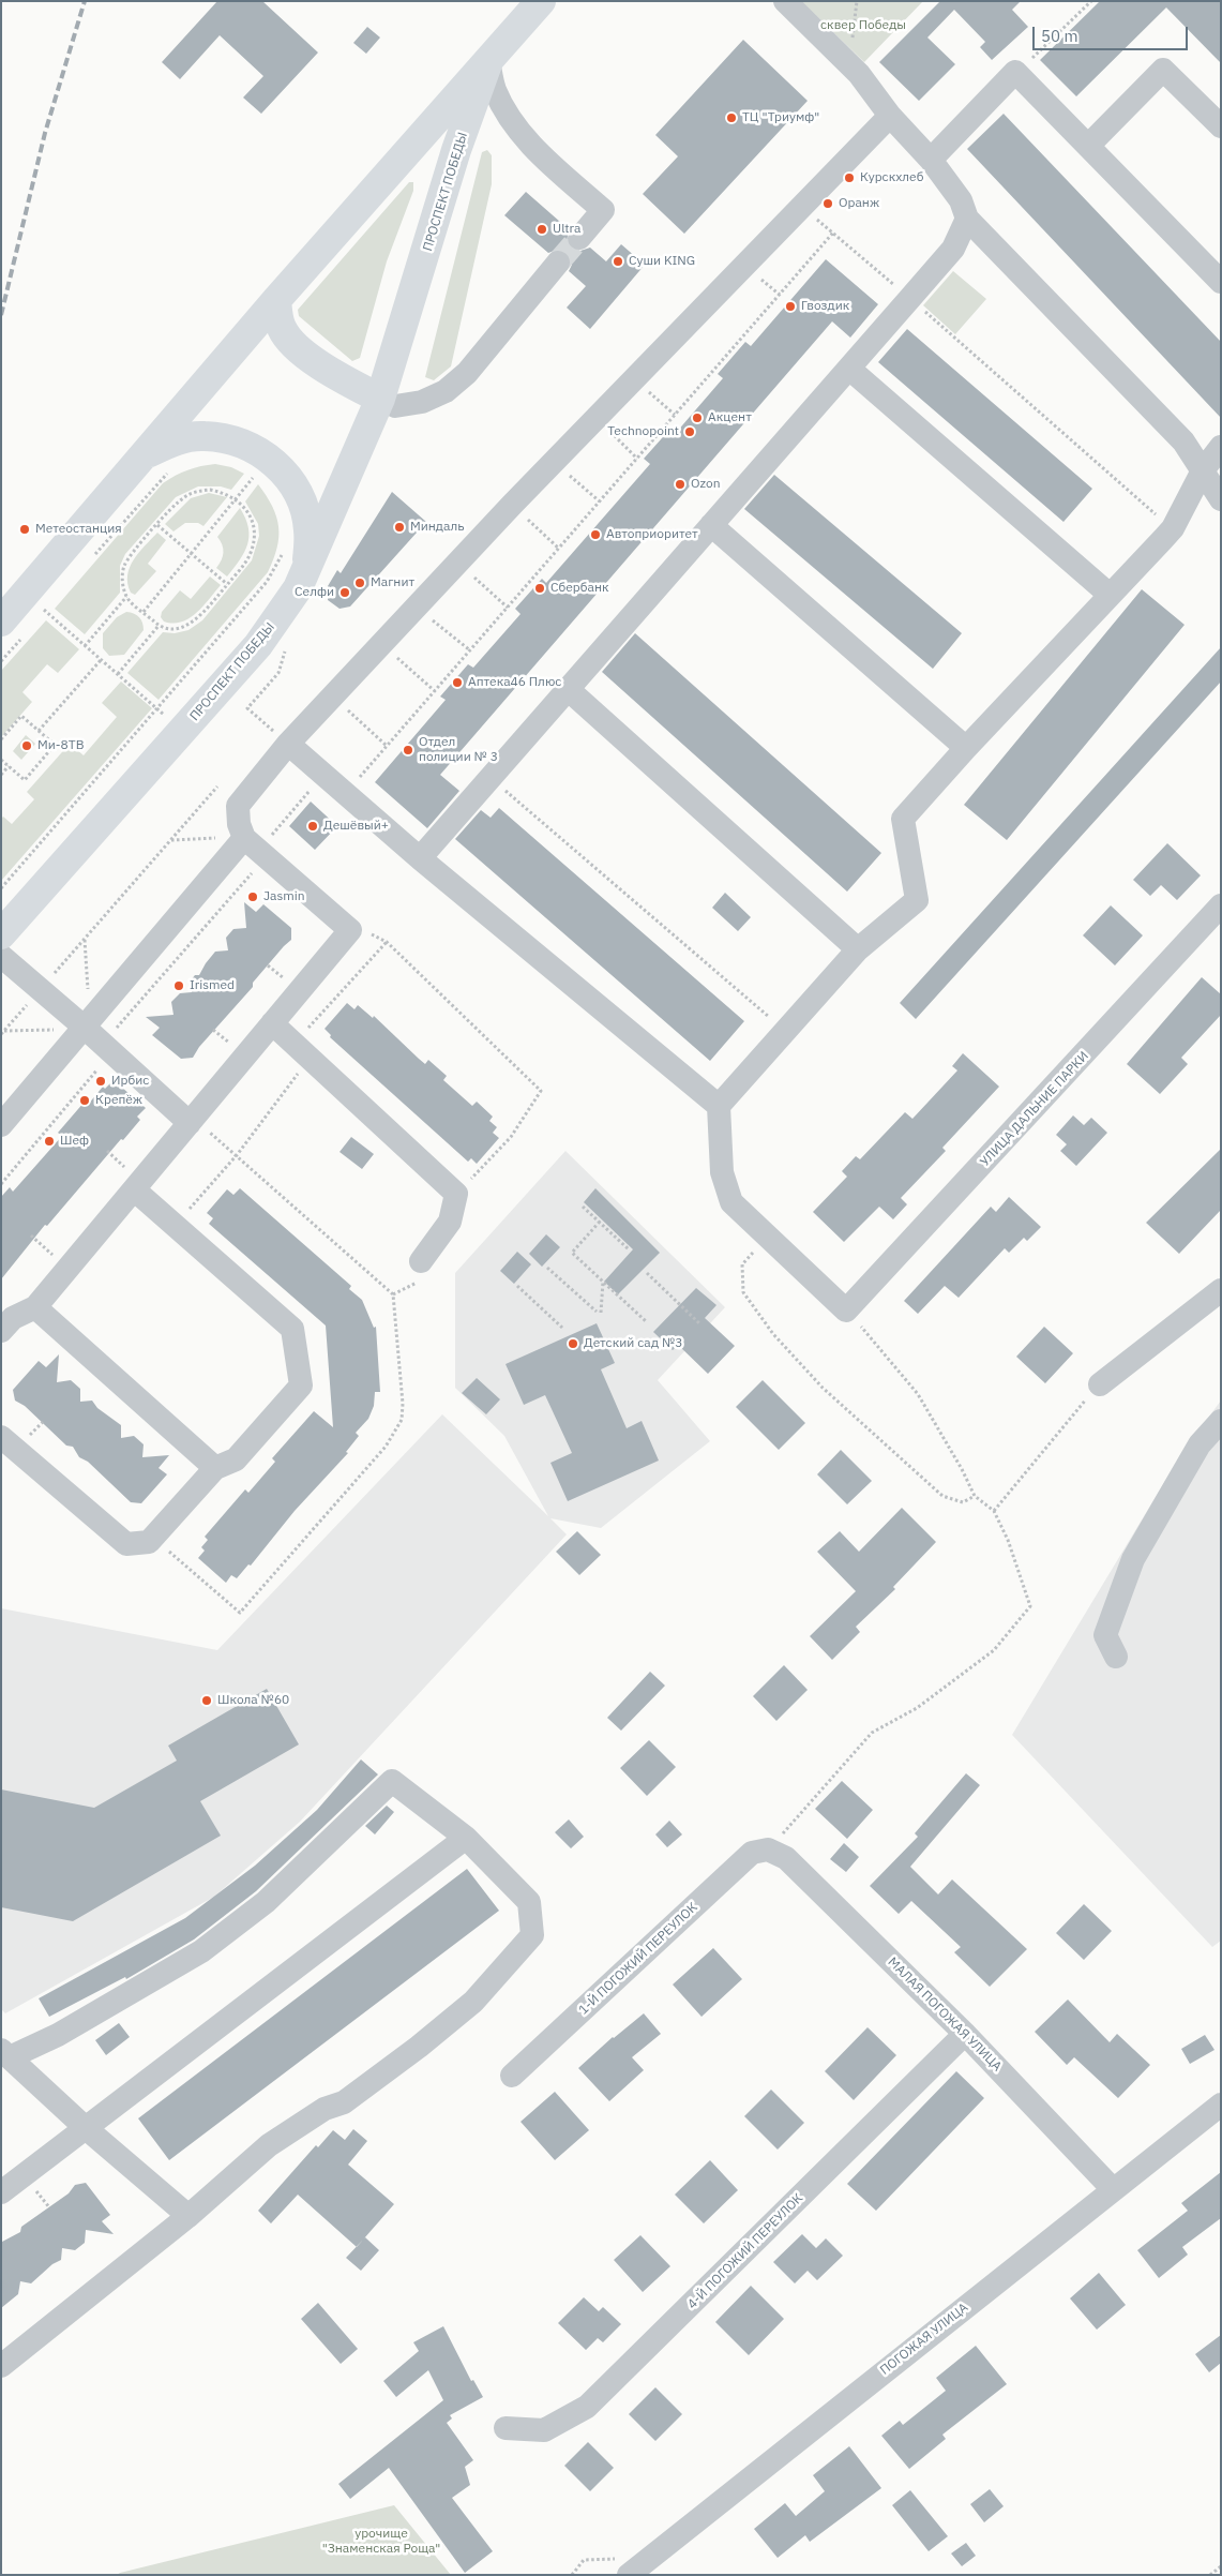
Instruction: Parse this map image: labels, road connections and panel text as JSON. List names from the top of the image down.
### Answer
{
  "streets": {
    "main road": ["ПРОСПЕКТ ПОБЕДЫ"],
    "street": [
      "УЛИЦА ДАЛЬНИЕ ПАРКИ",
      "1-Й ПОГОЖИЙ ПЕРЕУЛОК",
      "МАЛАЯ ПОГОЖАЯ УЛИЦА",
      "4-Й ПОГОЖИЙ ПЕРЕУЛОК",
      "ПОГОЖАЯ УЛИЦА"
    ]
  },
  "crossings": [
    ["1-Й ПОГОЖИЙ ПЕРЕУЛОК", "МАЛАЯ ПОГОЖАЯ УЛИЦА"],
    ["МАЛАЯ ПОГОЖАЯ УЛИЦА", "4-Й ПОГОЖИЙ ПЕРЕУЛОК"],
    ["МАЛАЯ ПОГОЖАЯ УЛИЦА", "ПОГОЖАЯ УЛИЦА"]
  ],
  "parks": ["сквер Победы", "урочище \"Знаменская Роща\""],
  "places": [
    "ТЦ \"Триумф\"",
    "Курскхлеб",
    "Оранж",
    "Ultra",
    "Суши KING",
    "Гвоздик",
    "Акцент",
    "Technopoint",
    "Ozon",
    "Миндаль",
    "Метеостанция",
    "Автоприоритет",
    "Магнит",
    "Сбербанк",
    "Селфи",
    "Аптека46 Плюс",
    "Ми-8ТВ",
    "Отдел полиции № 3",
    "Дешёвый+",
    "Jasmin",
    "Irismed",
    "Ирбис",
    "Крепёж",
    "Шеф",
    "Детский сад №3",
    "Школа №60"
  ],
  "scale_bar": "50 m"
}
